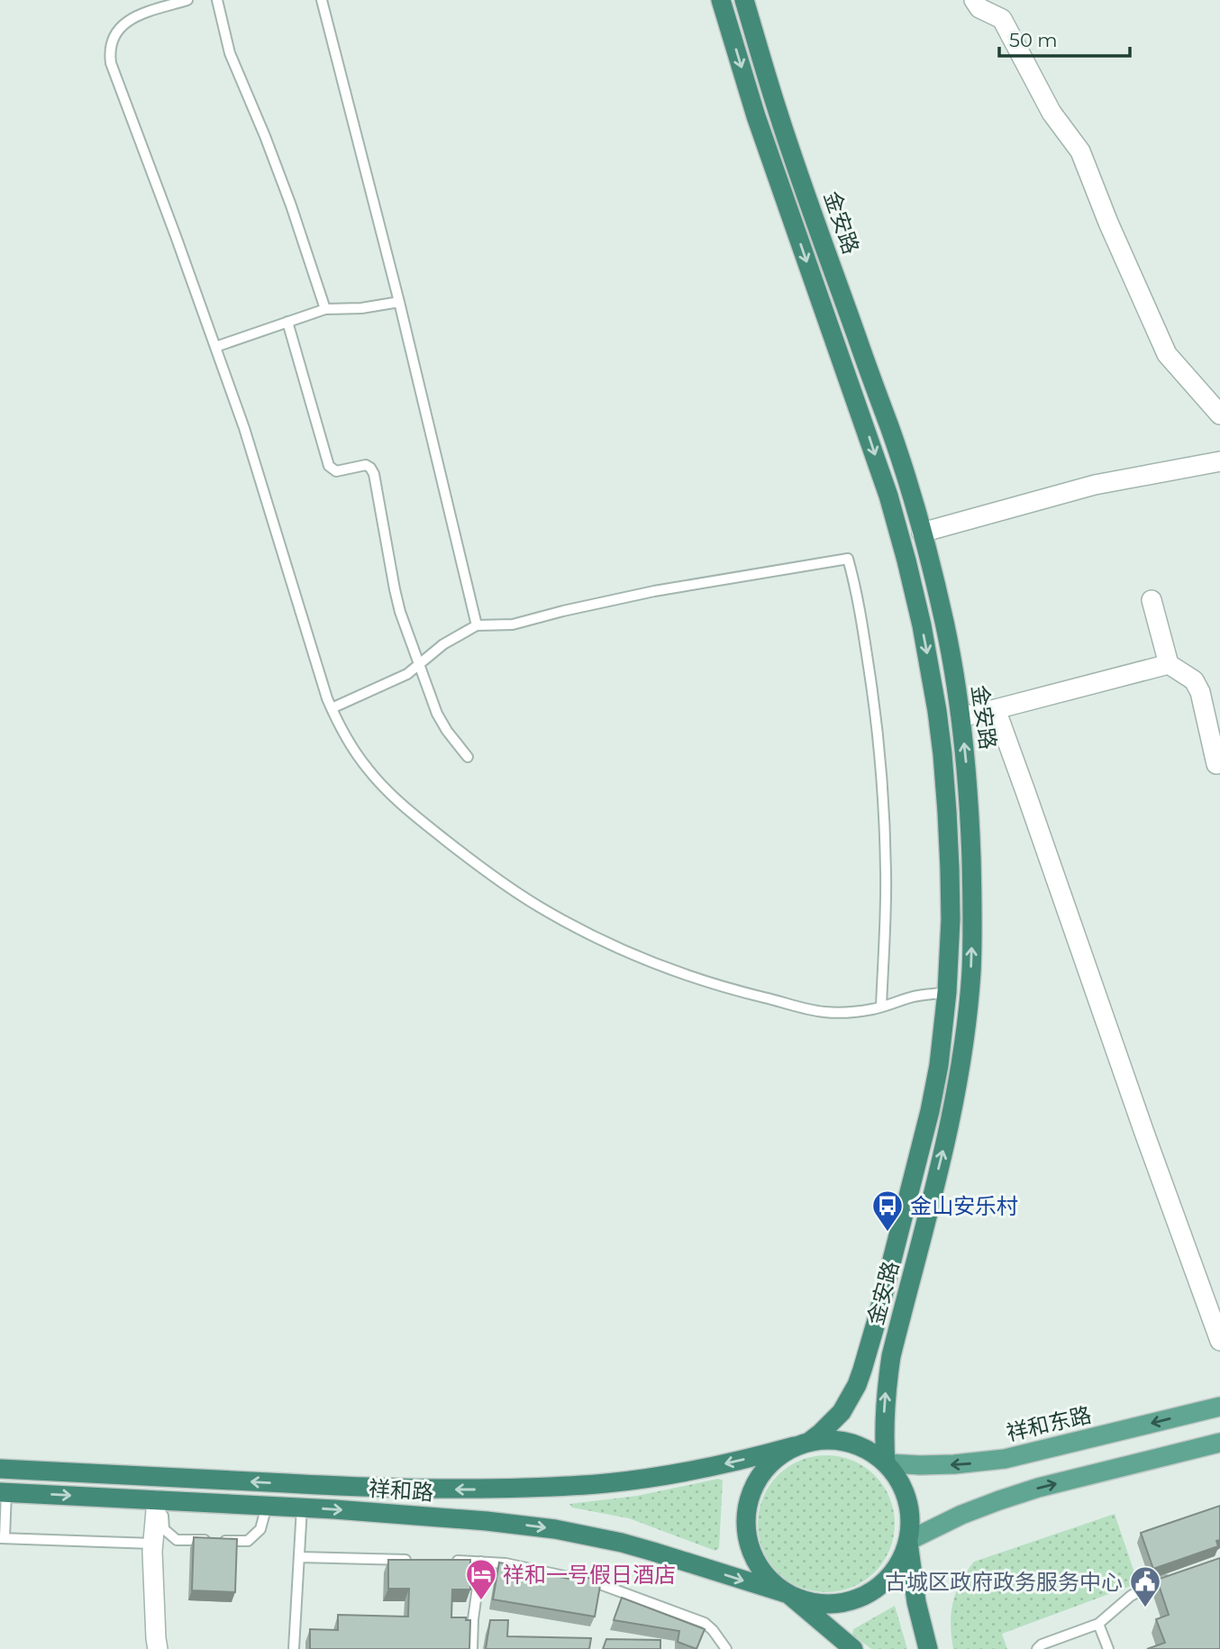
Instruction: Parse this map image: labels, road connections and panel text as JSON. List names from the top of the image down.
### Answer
{
  "streets": {
    "highway": ["金安路", "祥和路"],
    "main road": ["祥和东路"]
  },
  "crossings": [
    ["金安路", "祥和东路"],
    ["金安路", "祥和路"],
    ["祥和东路", "祥和路"]
  ],
  "places": {
    "bus stop": ["金山安乐村"],
    "hotel": ["祥和一号假日酒店"],
    "public building": ["古城区政府政务服务中心"]
  },
  "scale_bar": "50 m"
}
